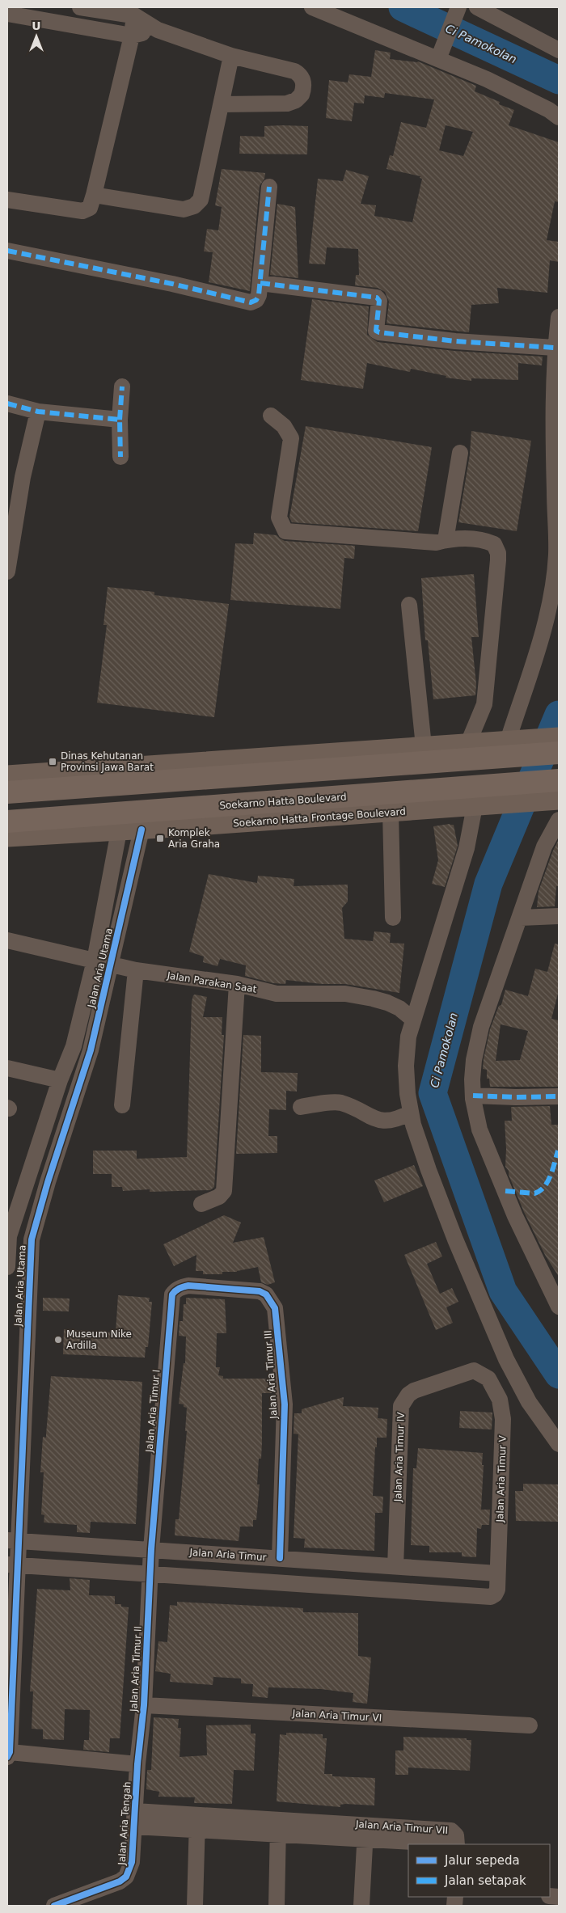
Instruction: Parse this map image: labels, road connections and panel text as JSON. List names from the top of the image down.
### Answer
{
  "streets": {
    "highway": ["Soekarno Hatta Boulevard"],
    "main road": ["Soekarno Hatta Frontage Boulevard"],
    "street": [
      "Jalan Aria Utama",
      "Jalan Parakan Saat",
      "Jalan Aria Timur III",
      "Jalan Aria Timur I",
      "Jalan Aria Timur IV",
      "Jalan Aria Timur V",
      "Jalan Aria Timur",
      "Jalan Aria Timur II",
      "Jalan Aria Timur VI",
      "Jalan Aria Tengah",
      "Jalan Aria Timur VII"
    ]
  },
  "crossings": [
    ["Soekarno Hatta Boulevard", "Soekarno Hatta Frontage Boulevard"],
    ["Soekarno Hatta Boulevard", "Jalan Aria Utama"],
    ["Soekarno Hatta Frontage Boulevard", "Jalan Aria Utama"],
    ["Jalan Aria Utama", "Jalan Parakan Saat"],
    ["Jalan Aria Utama", "Jalan Aria Timur"],
    ["Jalan Aria Timur III", "Jalan Aria Timur I"],
    ["Jalan Aria Timur III", "Jalan Aria Timur"],
    ["Jalan Aria Timur I", "Jalan Aria Timur"],
    ["Jalan Aria Timur I", "Jalan Aria Timur II"],
    ["Jalan Aria Timur IV", "Jalan Aria Timur V"],
    ["Jalan Aria Timur IV", "Jalan Aria Timur"],
    ["Jalan Aria Timur V", "Jalan Aria Timur"],
    ["Jalan Aria Timur", "Jalan Aria Timur II"],
    ["Jalan Aria Timur II", "Jalan Aria Timur VI"],
    ["Jalan Aria Timur II", "Jalan Aria Tengah"],
    ["Jalan Aria Tengah", "Jalan Aria Timur VII"]
  ],
  "water": ["Ci Pamokolan"],
  "places": {
    "transit": ["Dinas Kehutanan Provinsi Jawa Barat", "Komplek Aria Graha"],
    "other": ["Museum Nike Ardilla"]
  },
  "legend": ["Jalur sepeda", "Jalan setapak"],
  "north": "top"
}
